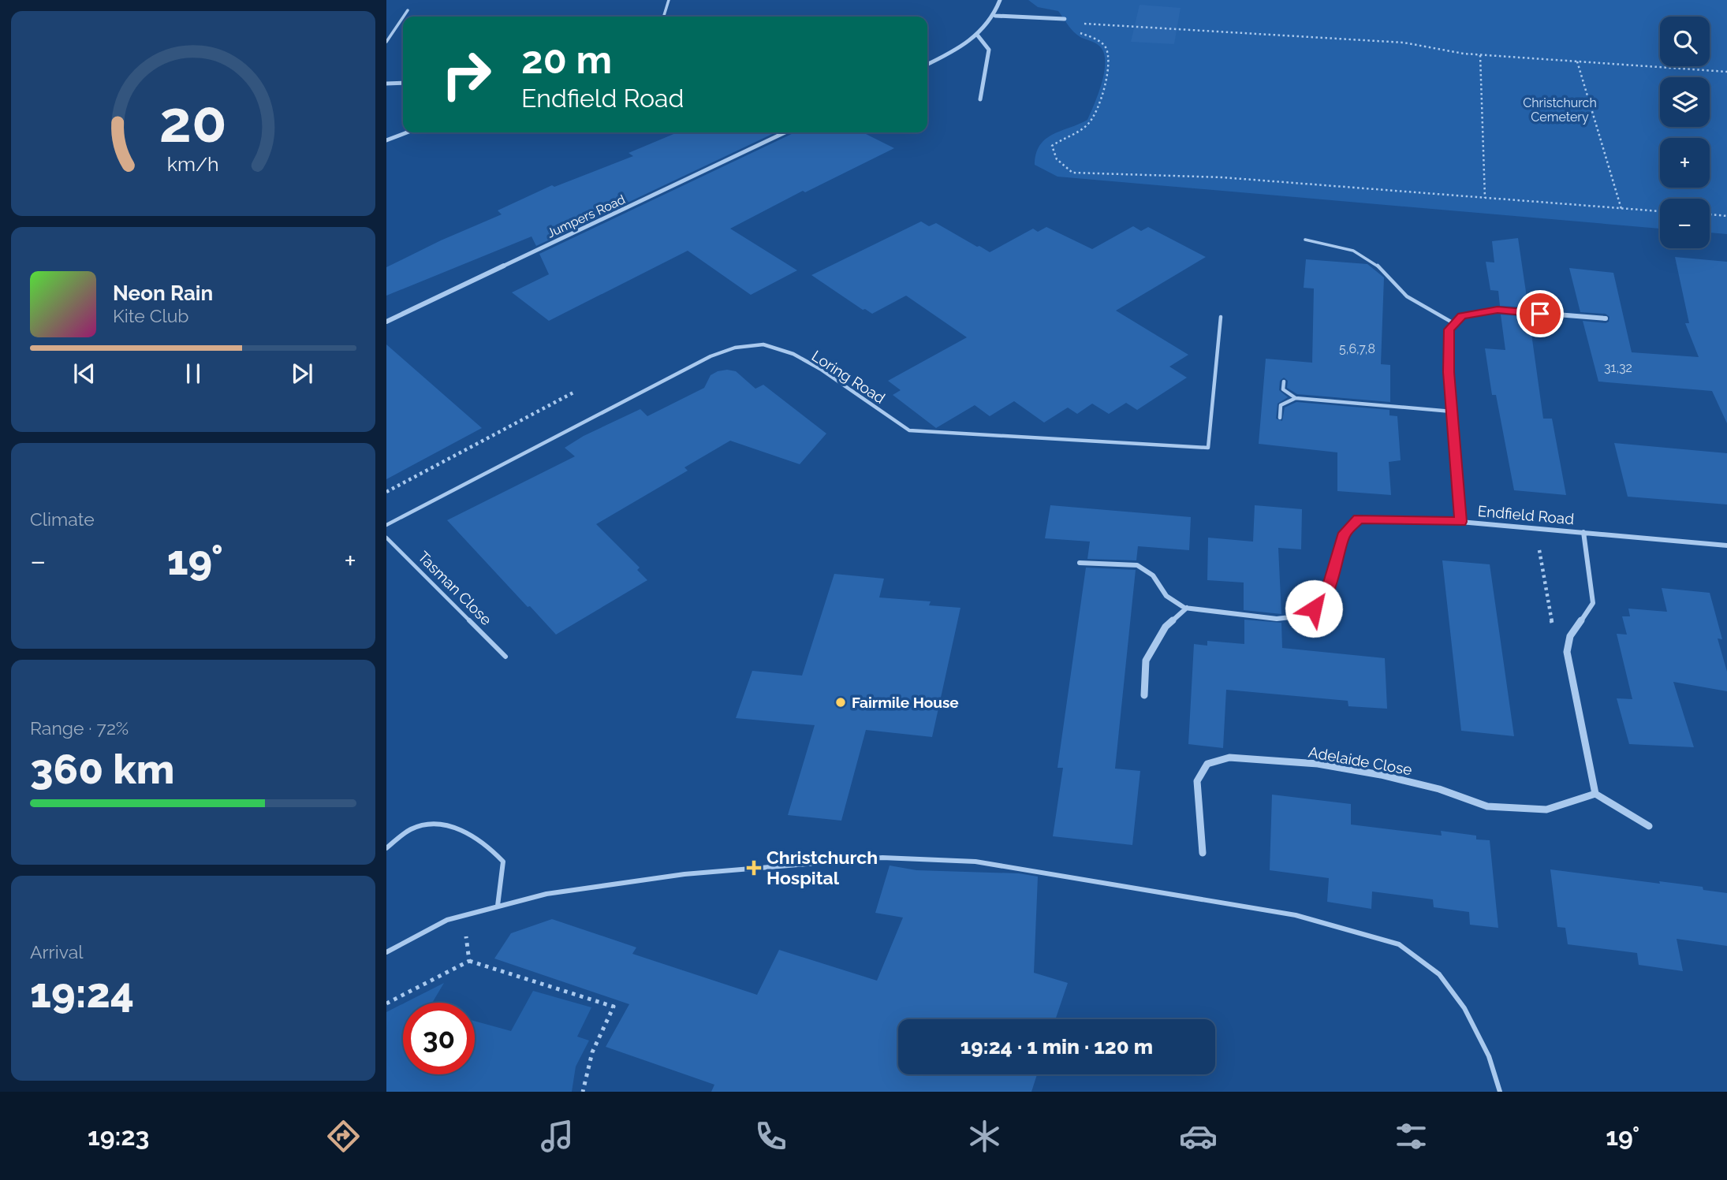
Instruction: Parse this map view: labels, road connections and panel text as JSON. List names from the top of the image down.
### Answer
{
  "streets": {
    "street": ["Jumpers Road", "Endfield Road", "Adelaide Close"],
    "lane": ["Loring Road", "Tasman Close"]
  },
  "parks": ["Christchurch Cemetery"],
  "places": {
    "other": ["Fairmile House"],
    "health": ["Christchurch Hospital"]
  },
  "house_numbers": ["5,6,7,8", "31,32"],
  "page": {
    "map_buttons": ["+", "−"],
    "turn": ["20 m", "Endfield Road"],
    "song": ["Neon Rain", "Kite Club"],
    "tile": [
      "Climate",
      ["Range · 72%", "360 km"],
      ["Arrival", "19:24"]
    ],
    "heat": ["−", "19°", "+"],
    "limit": "30",
    "trip": "19:24 · 1 min · 120 m",
    "tabs": ["19:23", "19°"],
    "gauge": ["20", "km/h"]
  }
}
